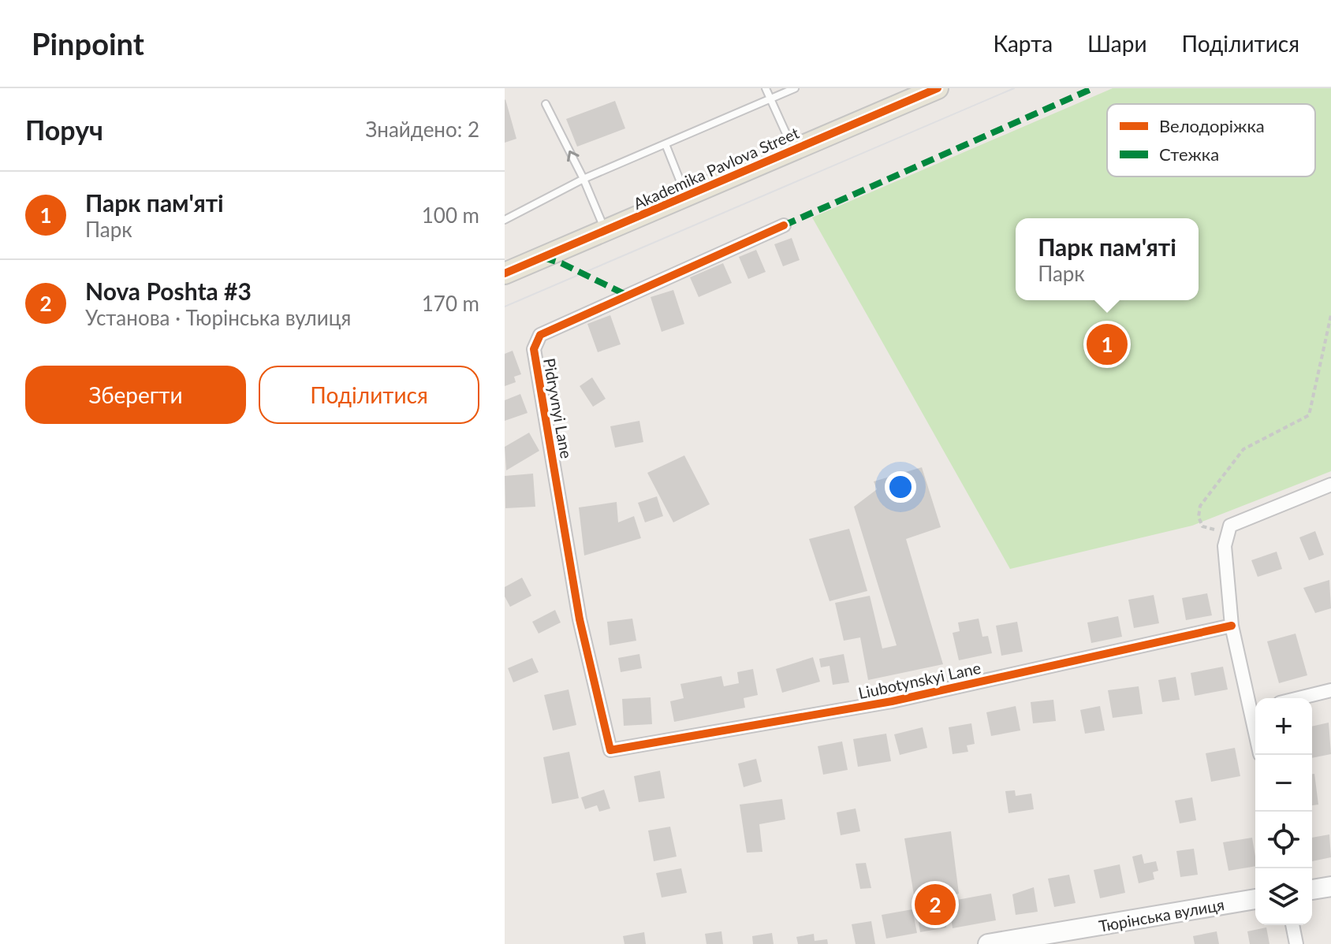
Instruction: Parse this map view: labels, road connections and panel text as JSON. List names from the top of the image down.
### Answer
{
  "streets": {
    "main road": ["Akademika Pavlova Street", "Тюрінська вулиця"],
    "street": ["Pidryvnyi Lane", "Liubotynskyi Lane"]
  },
  "crossings": [
    ["Pidryvnyi Lane", "Liubotynskyi Lane"]
  ],
  "legend": ["Велодоріжка", "Стежка"],
  "page": {
    "header": "Pinpoint",
    "nav": ["Карта", "Шари", "Поділитися"],
    "heading": ["Поруч", "Знайдено: 2"],
    "list": [
      {
        "mark": "1",
        "name": "Парк пам'яті",
        "note": "Парк",
        "value": "100 m"
      },
      {
        "mark": "2",
        "name": "Nova Poshta #3",
        "note": "Установа · Тюрінська вулиця",
        "value": "170 m"
      }
    ],
    "popup": ["Парк пам'яті", "Парк"],
    "pins": ["1", "2"],
    "buttons": ["Зберегти", "Поділитися"],
    "map_buttons": ["+", "−"]
  }
}
